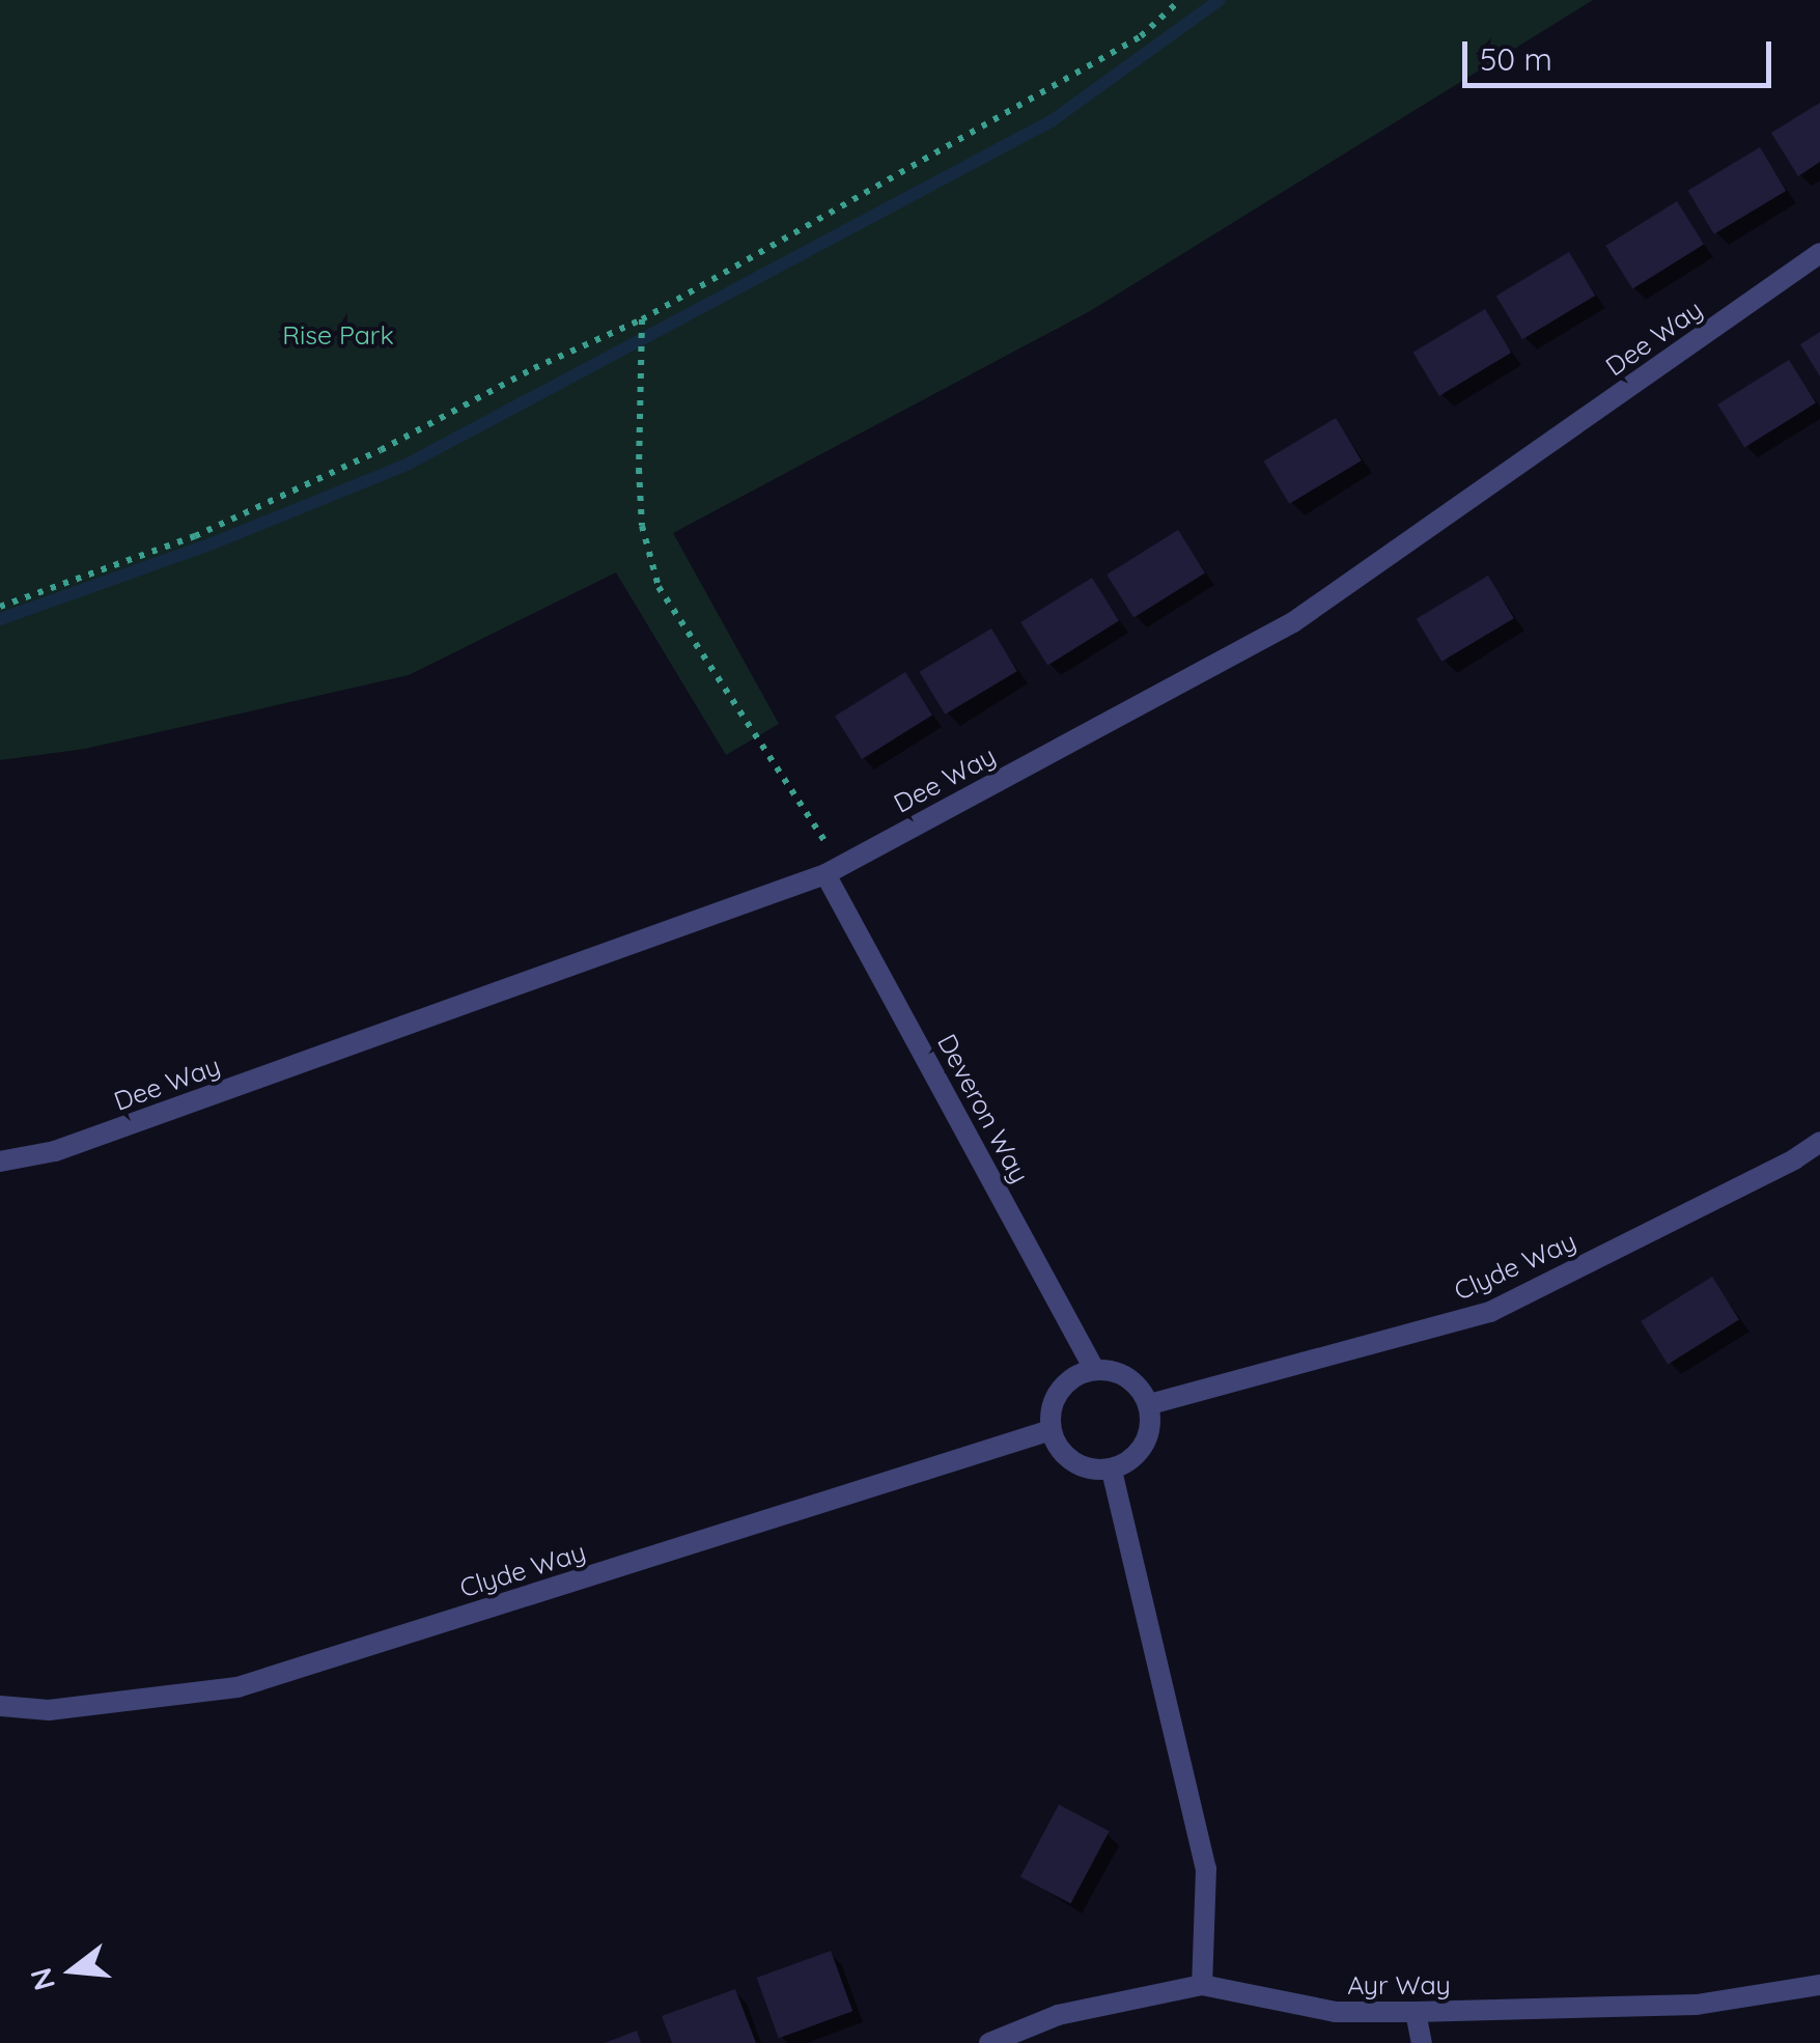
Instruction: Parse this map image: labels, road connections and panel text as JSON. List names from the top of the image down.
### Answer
{
  "streets": {
    "street": [
      "Dee Way",
      "Deveron Way",
      "Clyde Way",
      "Ayr Way"
    ]
  },
  "crossings": [
    ["Dee Way", "Deveron Way"],
    ["Deveron Way", "Clyde Way"]
  ],
  "parks": ["Rise Park"],
  "scale_bar": "50 m",
  "north": "left"
}
